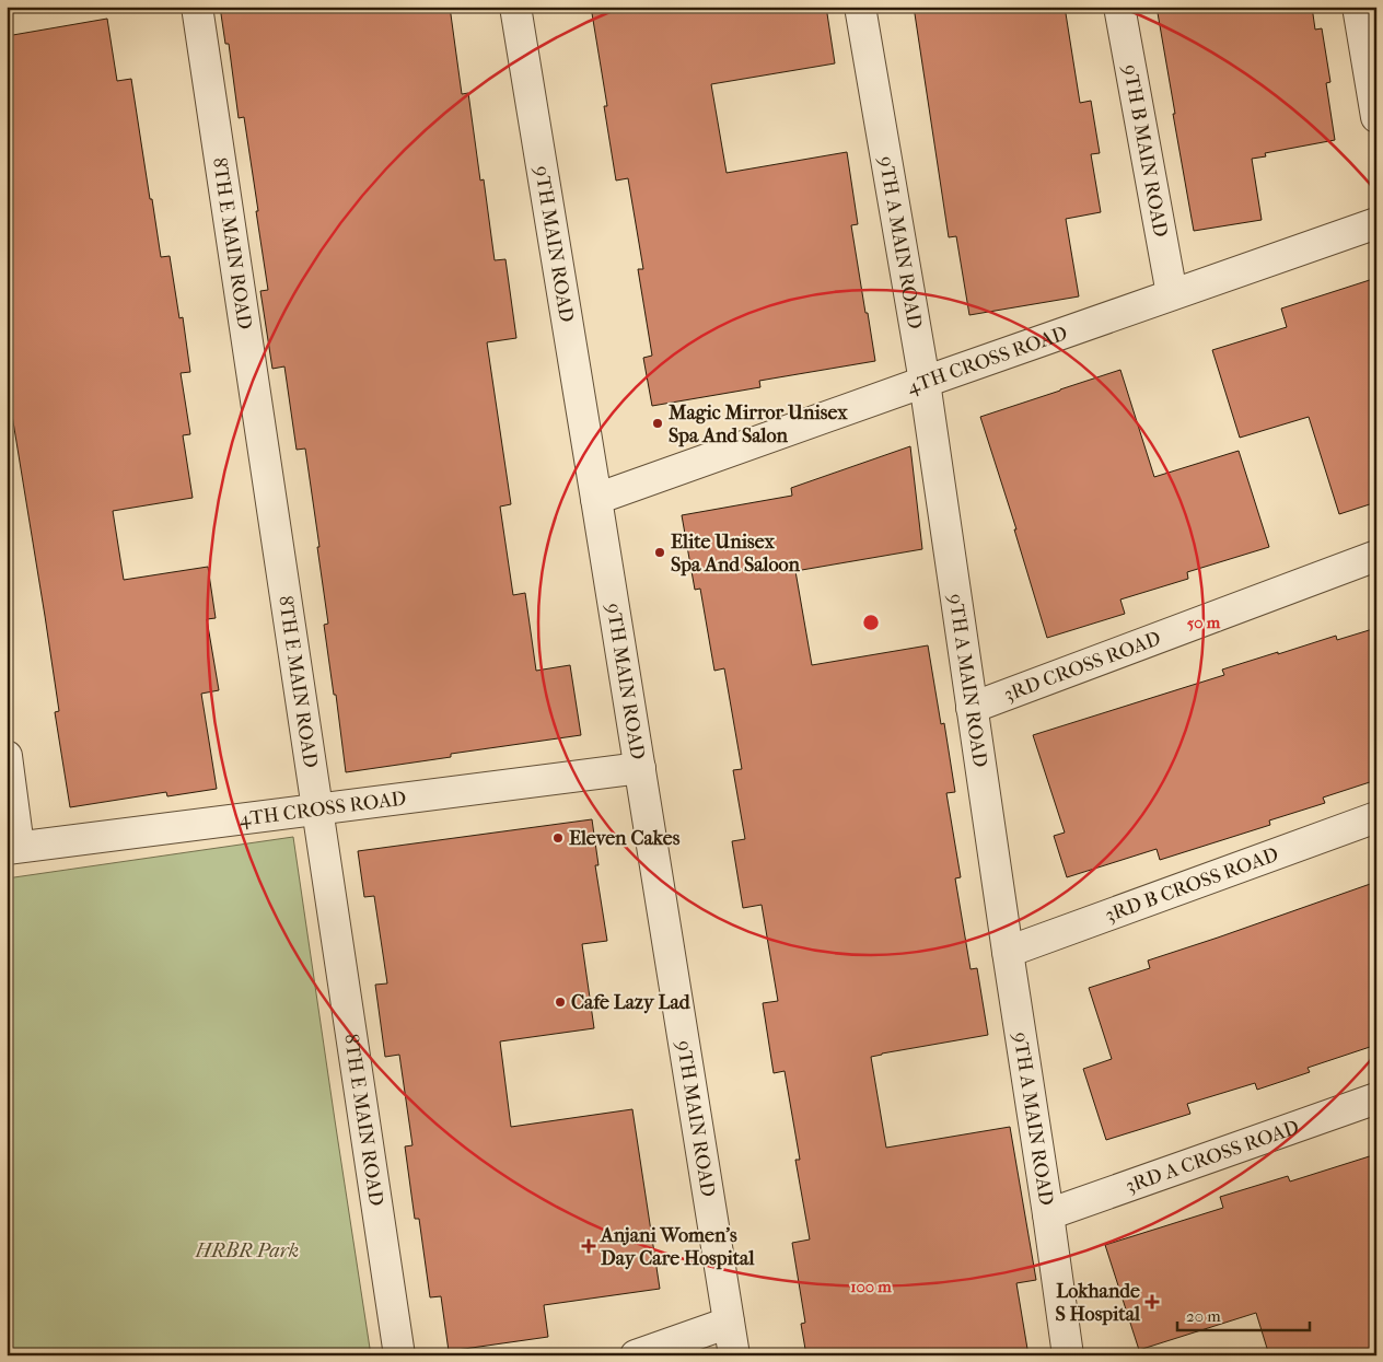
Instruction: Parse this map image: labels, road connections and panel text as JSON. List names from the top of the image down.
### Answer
{
  "streets": {
    "street": [
      "9TH B MAIN ROAD",
      "8TH E MAIN ROAD",
      "9TH A MAIN ROAD",
      "9TH MAIN ROAD",
      "4TH CROSS ROAD",
      "3RD CROSS ROAD",
      "3RD B CROSS ROAD",
      "3RD A CROSS ROAD"
    ]
  },
  "crossings": [
    ["9TH B MAIN ROAD", "4TH CROSS ROAD"],
    ["8TH E MAIN ROAD", "4TH CROSS ROAD"],
    ["9TH A MAIN ROAD", "4TH CROSS ROAD"],
    ["9TH A MAIN ROAD", "3RD CROSS ROAD"],
    ["9TH A MAIN ROAD", "3RD B CROSS ROAD"],
    ["9TH A MAIN ROAD", "3RD A CROSS ROAD"],
    ["9TH MAIN ROAD", "4TH CROSS ROAD"]
  ],
  "parks": ["HRBR Park"],
  "places": {
    "other": [
      "Magic Mirror Unisex Spa And Salon",
      "Elite Unisex Spa And Saloon",
      "Eleven Cakes",
      "Cafe Lazy Lad"
    ],
    "health": ["Anjani Women's Day Care Hospital", "Lokhande S Hospital"]
  },
  "scale_bar": "20 m",
  "rings": ["50 m", "100 m"]
}
